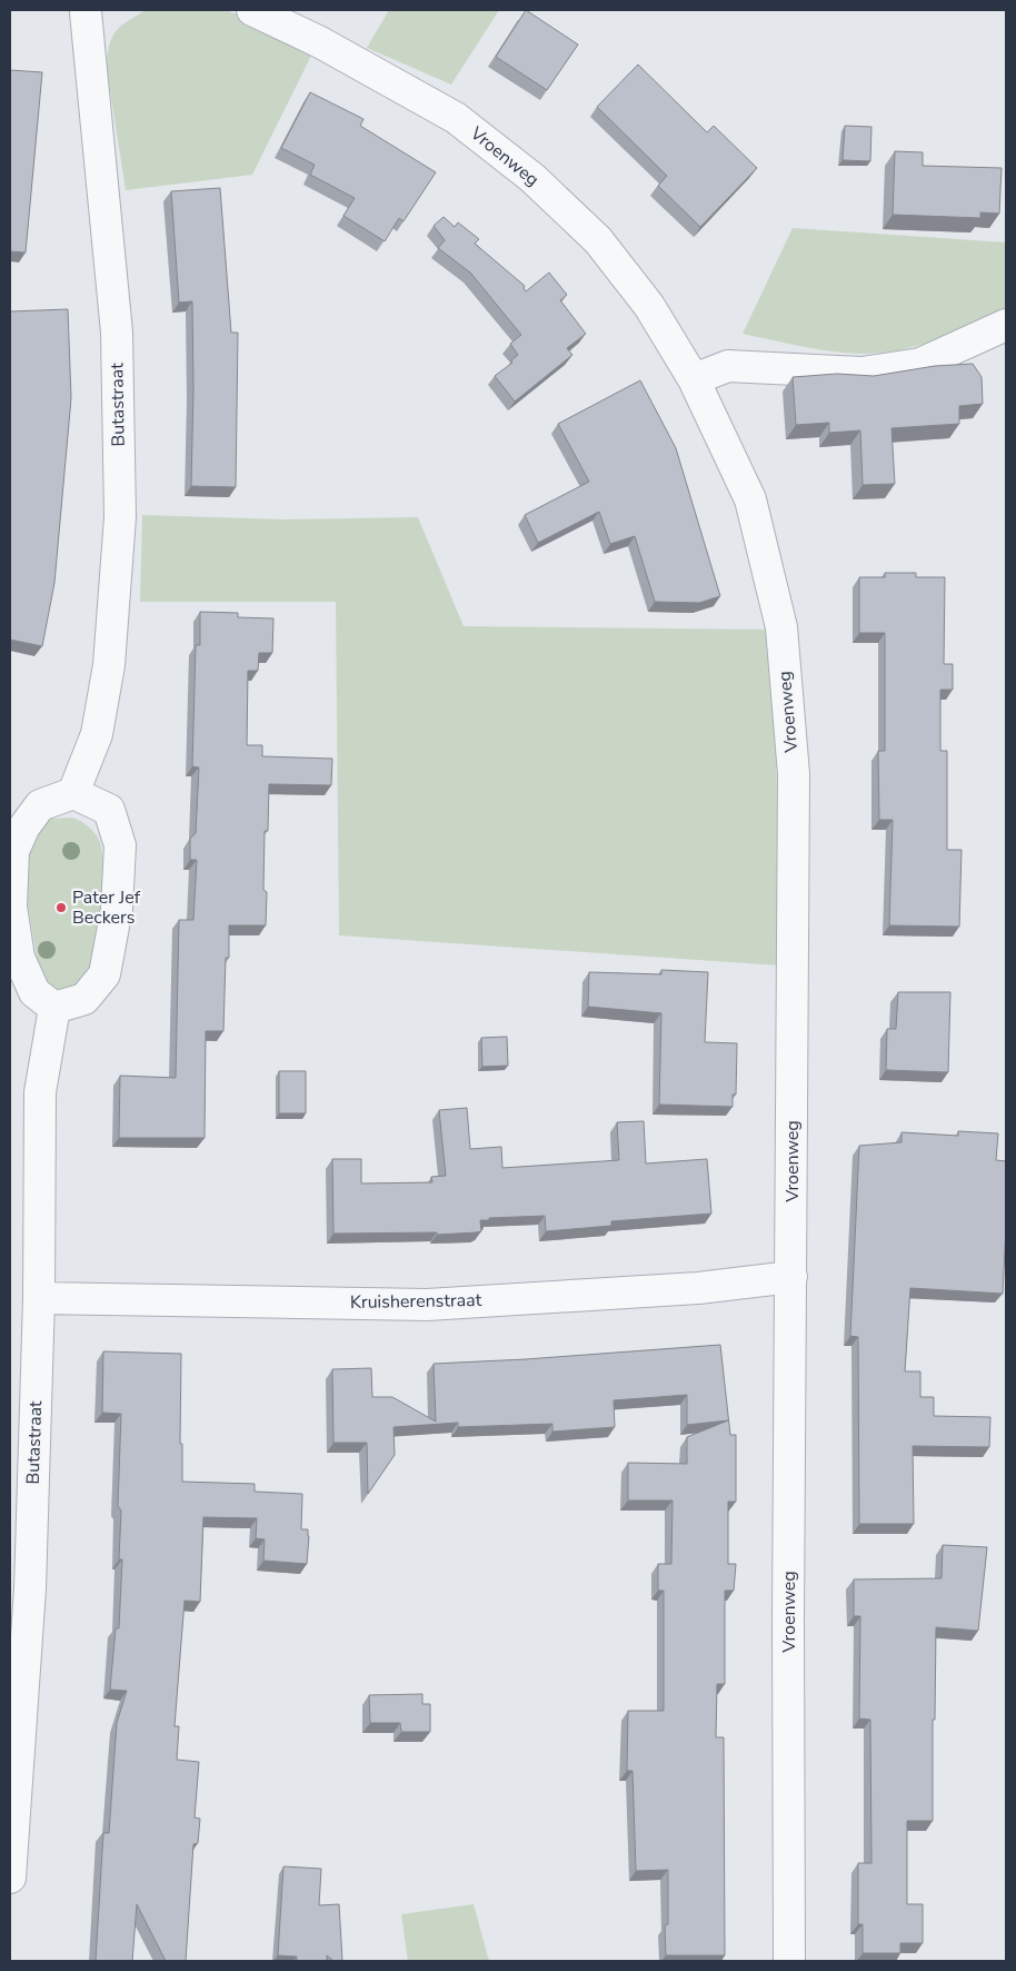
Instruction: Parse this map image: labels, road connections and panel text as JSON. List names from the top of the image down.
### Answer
{
  "streets": {
    "street": ["Vroenweg", "Butastraat", "Kruisherenstraat"]
  },
  "crossings": [
    ["Vroenweg", "Kruisherenstraat"],
    ["Butastraat", "Kruisherenstraat"]
  ],
  "places": ["Pater Jef Beckers"]
}
